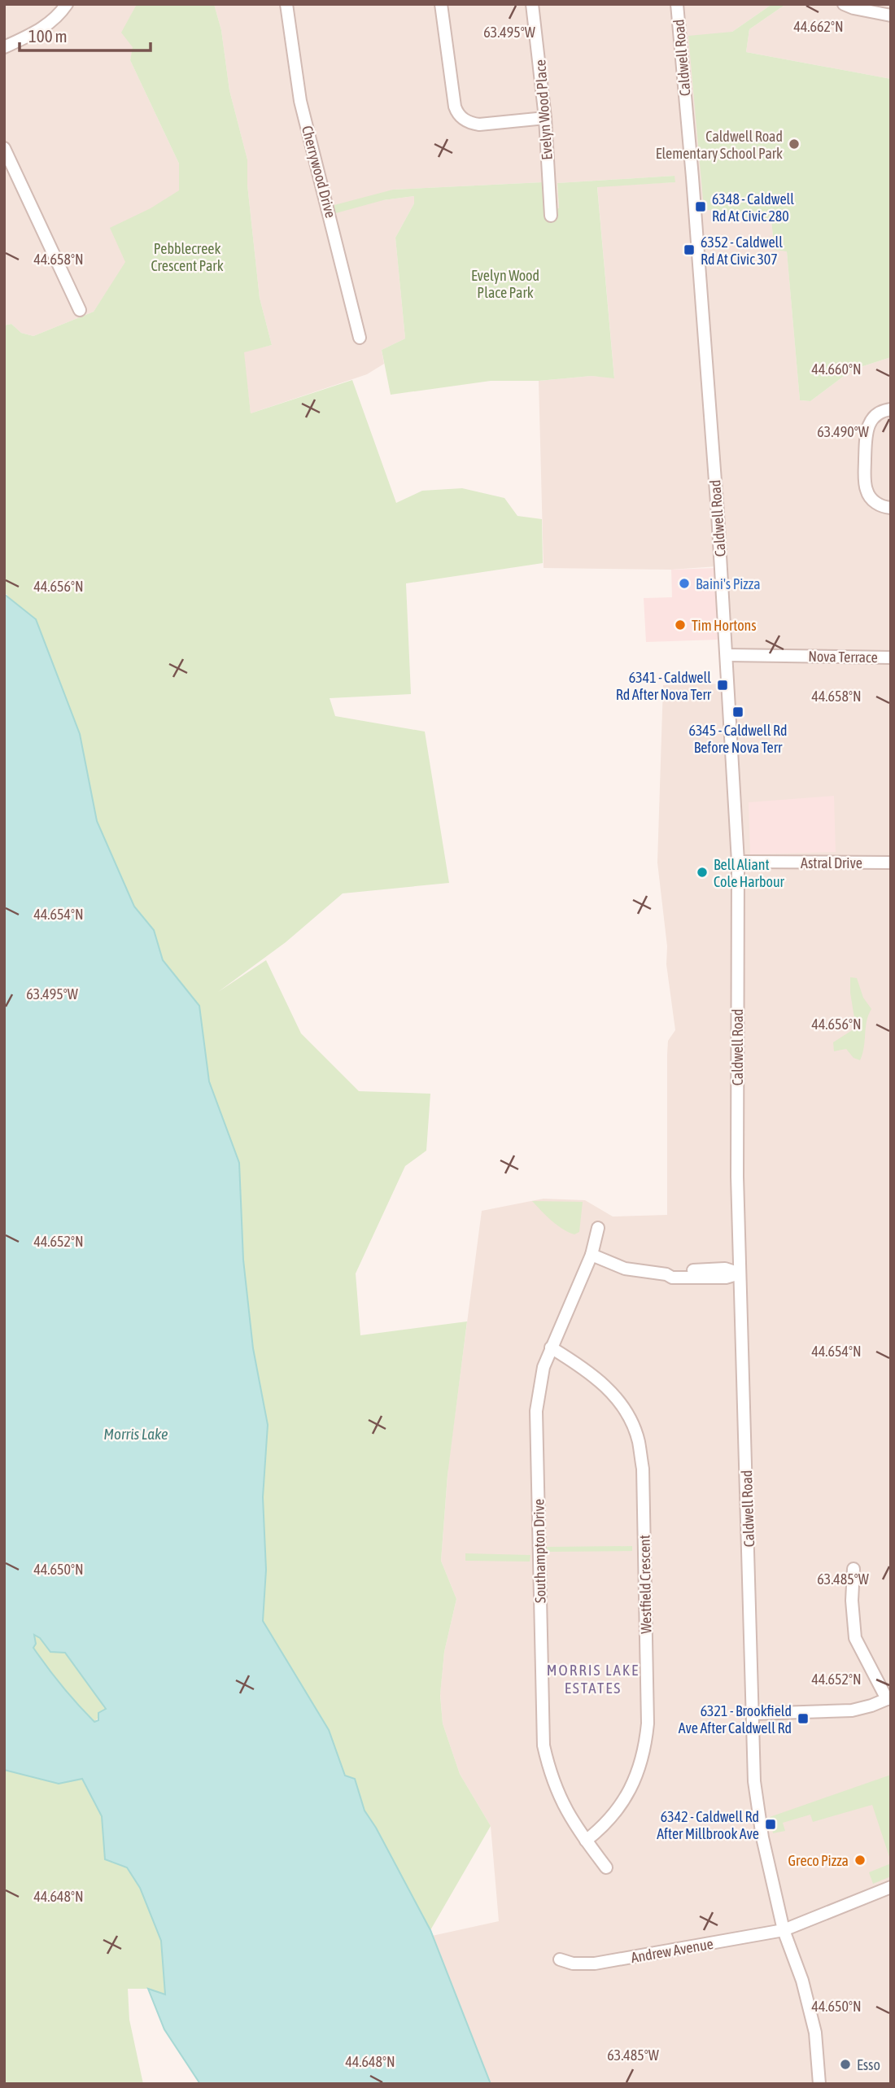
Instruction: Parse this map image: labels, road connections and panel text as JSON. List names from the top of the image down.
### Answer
{
  "streets": {
    "street": [
      "Caldwell Road",
      "Evelyn Wood Place",
      "Cherrywood Drive",
      "Nova Terrace",
      "Astral Drive",
      "Southampton Drive",
      "Westfield Crescent",
      "Andrew Avenue"
    ]
  },
  "crossings": [
    ["Caldwell Road", "Nova Terrace"],
    ["Caldwell Road", "Astral Drive"],
    ["Caldwell Road", "Andrew Avenue"],
    ["Southampton Drive", "Westfield Crescent"]
  ],
  "districts": ["MORRIS LAKE ESTATES"],
  "water": ["Morris Lake"],
  "parks": ["Pebblecreek Crescent Park", "Evelyn Wood Place Park"],
  "places": {
    "other": [
      "Caldwell Road Elementary School Park",
      "Baini's Pizza",
      "Tim Hortons",
      "Bell Aliant Cole Harbour",
      "Greco Pizza",
      "Esso"
    ],
    "transit": [
      "6348 - Caldwell Rd At Civic 280",
      "6352 - Caldwell Rd At Civic 307",
      "6341 - Caldwell Rd After Nova Terr",
      "6345 - Caldwell Rd Before Nova Terr",
      "6321 - Brookfield Ave After Caldwell Rd",
      "6342 - Caldwell Rd After Millbrook Ave"
    ]
  },
  "scale_bar": "100 m",
  "coordinates": [
    "44.662°N",
    "63.495°W",
    "44.658°N",
    "44.660°N",
    "63.490°W",
    "44.656°N",
    "44.654°N",
    "44.652°N",
    "44.650°N",
    "63.485°W",
    "44.648°N"
  ]
}
